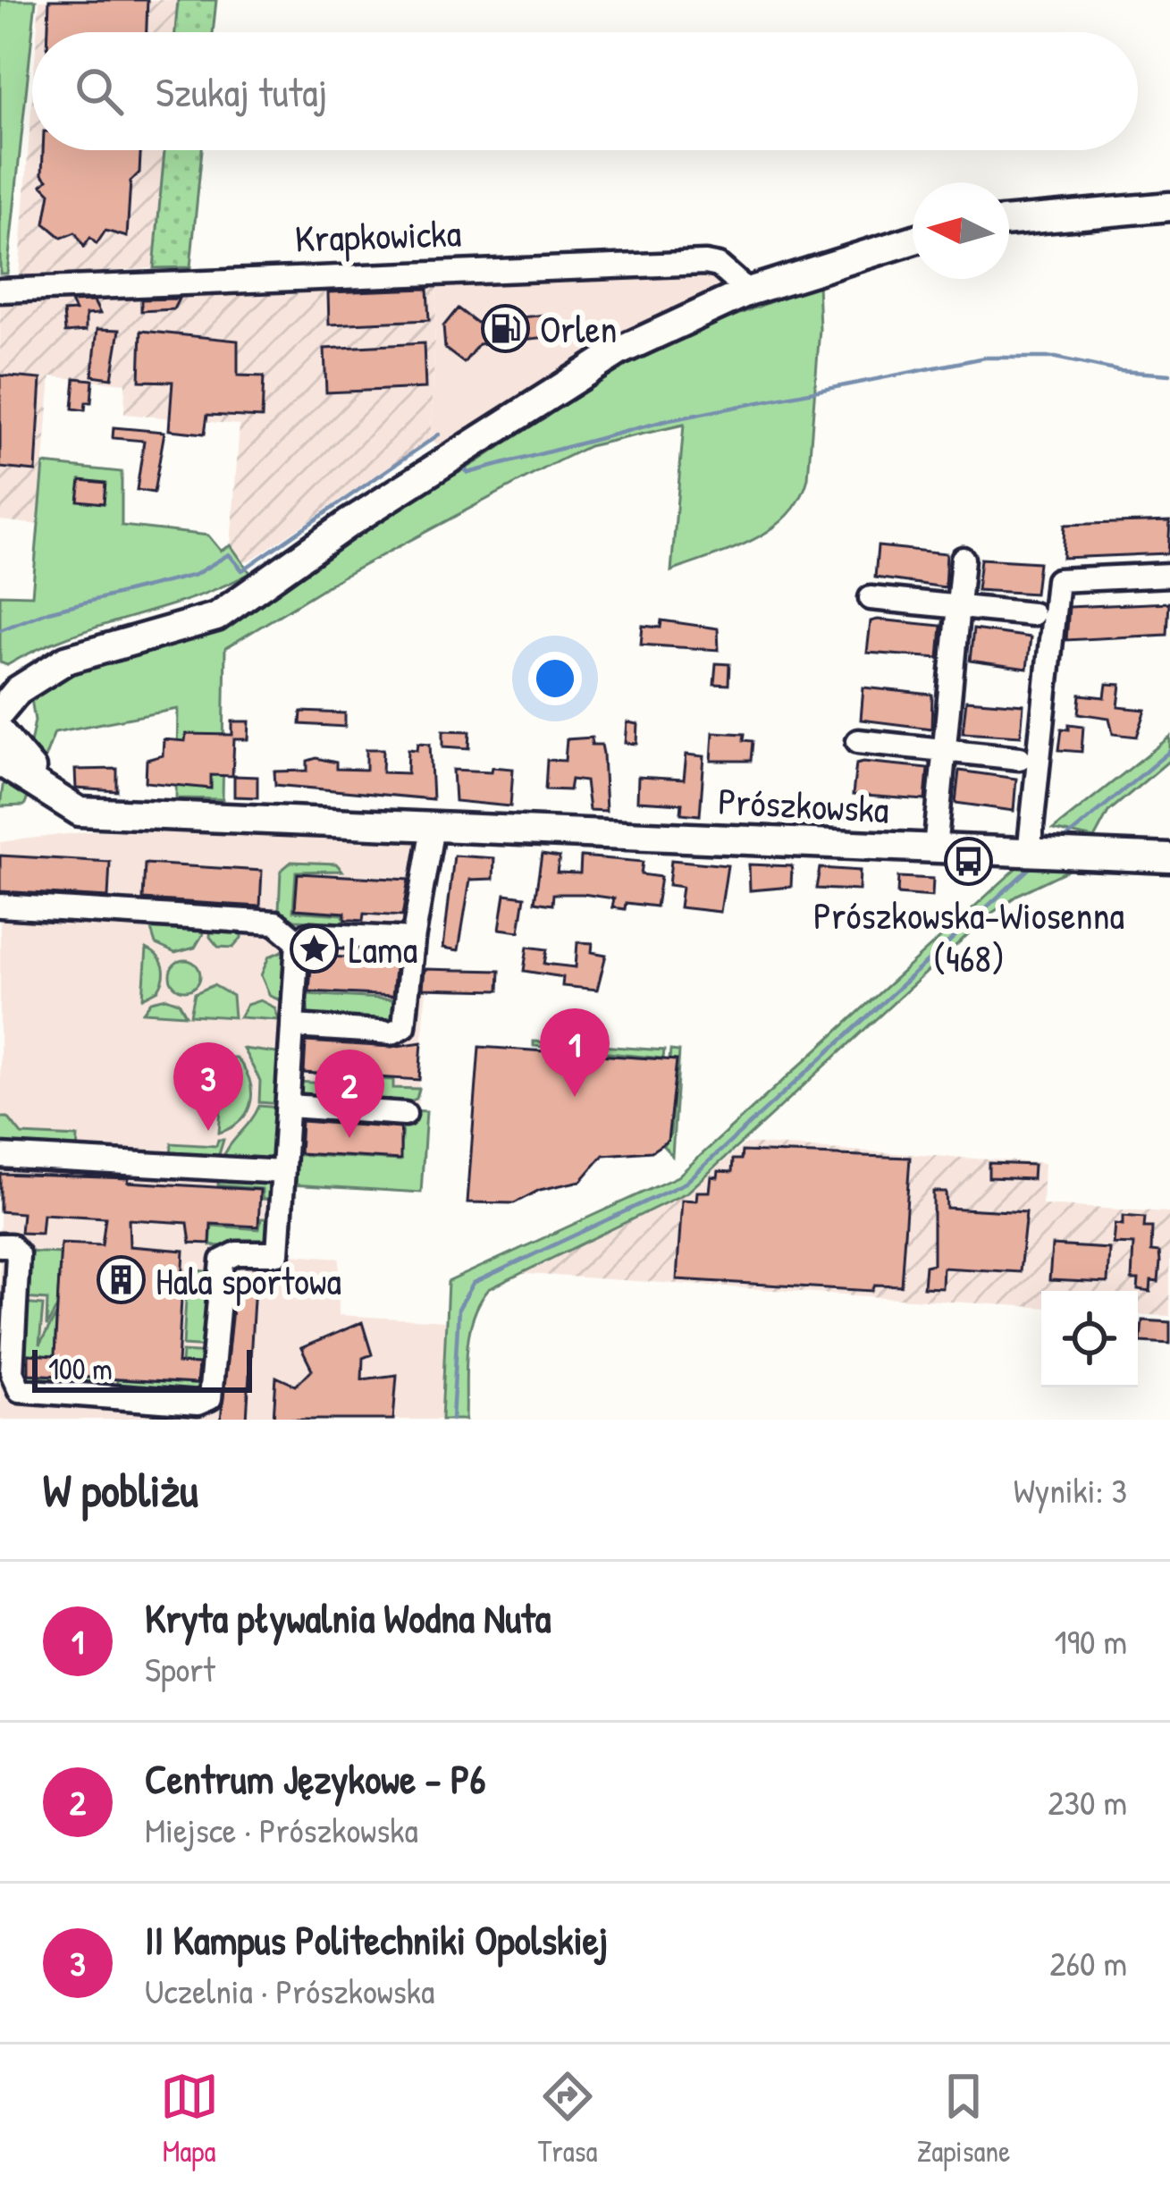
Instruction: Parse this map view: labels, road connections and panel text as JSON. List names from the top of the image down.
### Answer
{
  "streets": {
    "main road": ["Prószkowska"],
    "street": ["Krapkowicka"]
  },
  "places": {
    "fuel station": ["Orlen"],
    "bus stop": ["Prószkowska-Wiosenna (468)"],
    "place": ["Lama"],
    "building": ["Hala sportowa"]
  },
  "scale_bar": "100 m",
  "north": "left",
  "page": {
    "search": "Szukaj tutaj",
    "pins": ["1", "3", "2"],
    "scale": "100 m",
    "heading": ["W pobliżu", "Wyniki: 3"],
    "list": [
      {
        "mark": "1",
        "name": "Kryta pływalnia Wodna Nuta",
        "note": "Sport",
        "value": "190 m"
      },
      {
        "mark": "2",
        "name": "Centrum Językowe - P6",
        "note": "Miejsce · Prószkowska",
        "value": "230 m"
      },
      {
        "mark": "3",
        "name": "II Kampus Politechniki Opolskiej",
        "note": "Uczelnia · Prószkowska",
        "value": "260 m"
      }
    ],
    "nav": ["Mapa", "Trasa", "Zapisane"]
  }
}
